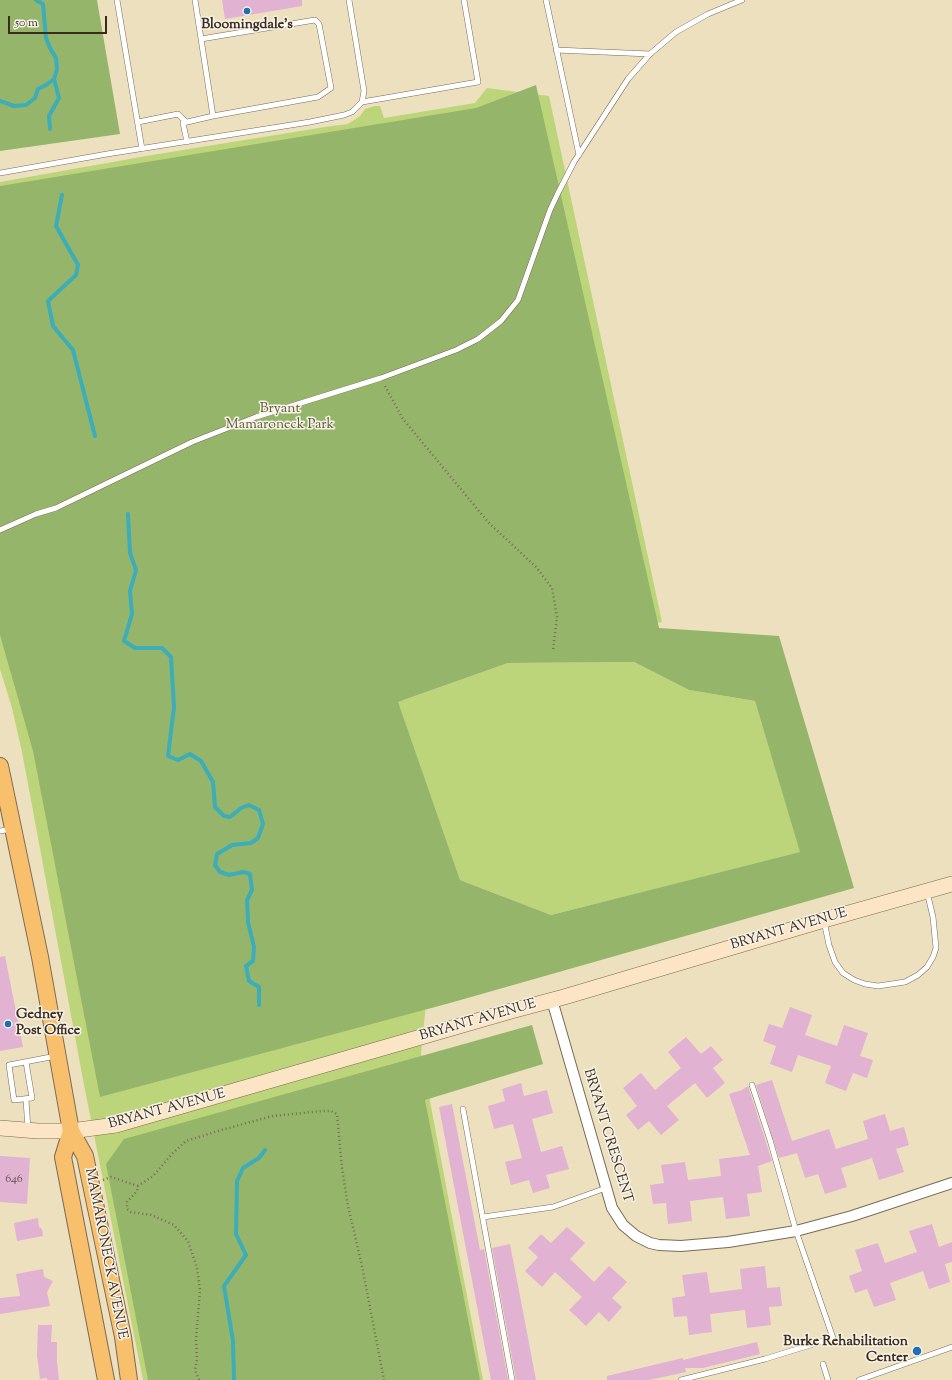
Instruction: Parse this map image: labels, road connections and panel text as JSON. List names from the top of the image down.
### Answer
{
  "streets": {
    "main road": ["MAMARONECK AVENUE"],
    "street": ["BRYANT AVENUE", "BRYANT CRESCENT"]
  },
  "crossings": [
    ["BRYANT AVENUE", "BRYANT CRESCENT"],
    ["BRYANT AVENUE", "MAMARONECK AVENUE"]
  ],
  "parks": ["Bryant Mamaroneck Park"],
  "places": ["Bloomingdale's", "Gedney Post Office", "Burke Rehabilitation Center"],
  "house_numbers": ["646"],
  "scale_bar": "50 m"
}
